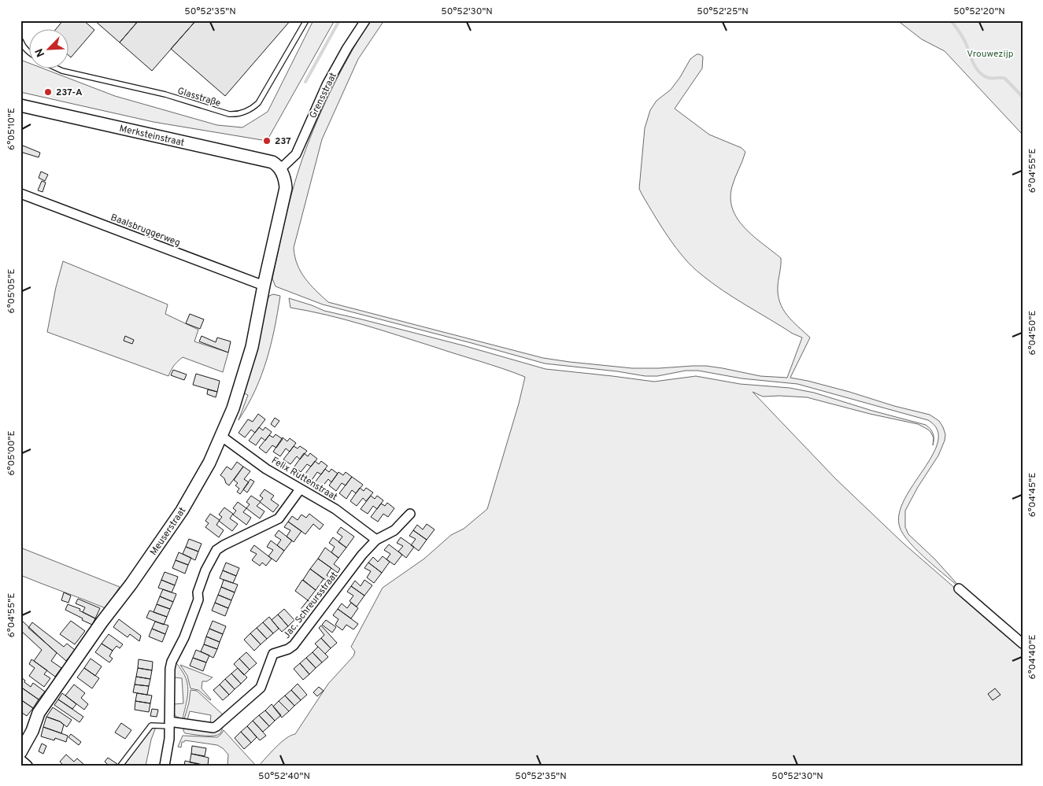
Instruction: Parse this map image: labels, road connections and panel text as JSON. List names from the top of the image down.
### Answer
{
  "streets": {
    "street": [
      "Grensstraat",
      "Merksteinstraat",
      "Baalsbruggerweg",
      "Felix Ruttenstraat",
      "Meuserstraat",
      "Jac. Schreursstraat"
    ],
    "lane": ["Glasstraße"]
  },
  "crossings": [
    ["Grensstraat", "Merksteinstraat"],
    ["Baalsbruggerweg", "Meuserstraat"],
    ["Felix Ruttenstraat", "Meuserstraat"],
    ["Felix Ruttenstraat", "Jac. Schreursstraat"]
  ],
  "parks": ["Vrouwezijp"],
  "places": ["237-A", "237"],
  "north": "bottom left",
  "coordinates": [
    "50°52'35\"N",
    "50°52'30\"N",
    "50°52'25\"N",
    "50°52'20\"N",
    "6°05'10\"E",
    "6°04'55\"E",
    "6°05'05\"E",
    "6°04'50\"E",
    "6°05'00\"E",
    "6°04'45\"E",
    "6°04'40\"E",
    "50°52'40\"N"
  ]
}
